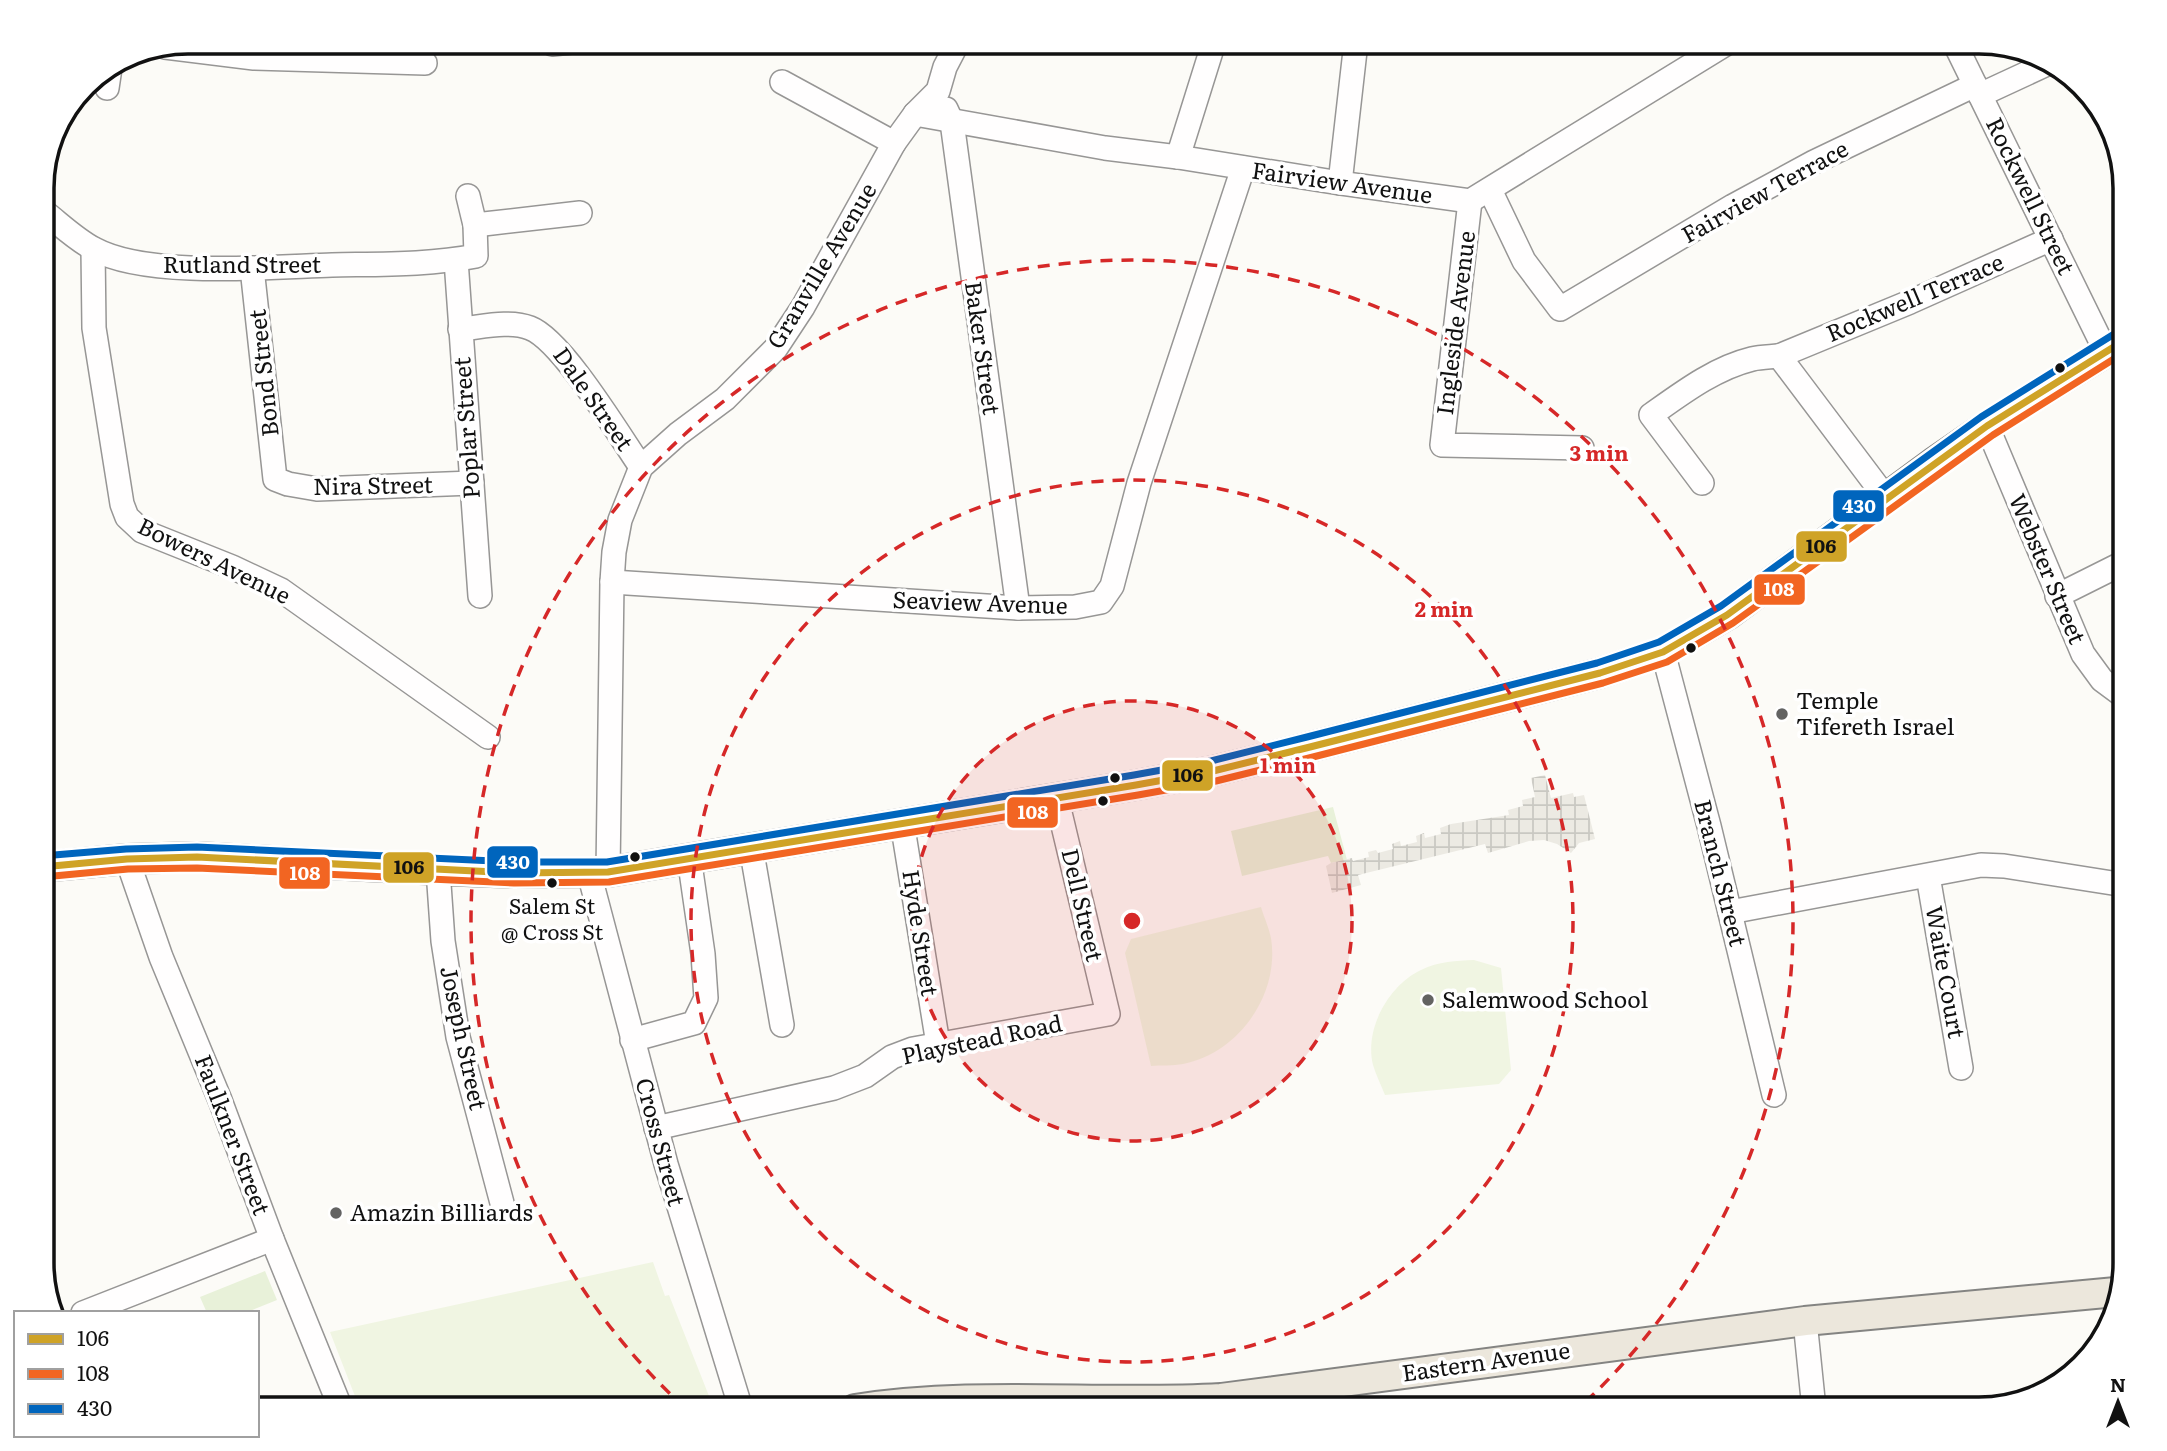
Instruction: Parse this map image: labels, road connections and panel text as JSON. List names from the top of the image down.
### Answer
{
  "streets": {
    "main road": ["Eastern Avenue"],
    "street": [
      "Fairview Avenue",
      "Fairview Terrace",
      "Rockwell Street",
      "Rutland Street",
      "Granville Avenue",
      "Rockwell Terrace",
      "Ingleside Avenue",
      "Baker Street",
      "Bond Street",
      "Dale Street",
      "Poplar Street",
      "Nira Street",
      "Bowers Avenue",
      "Webster Street",
      "Seaview Avenue",
      "Branch Street",
      "Dell Street",
      "Hyde Street",
      "Waite Court",
      "Joseph Street",
      "Playstead Road",
      "Faulkner Street",
      "Cross Street"
    ]
  },
  "crossings": [
    ["Fairview Avenue", "Fairview Terrace"],
    ["Fairview Avenue", "Granville Avenue"],
    ["Fairview Avenue", "Ingleside Avenue"],
    ["Fairview Avenue", "Baker Street"],
    ["Fairview Avenue", "Seaview Avenue"],
    ["Fairview Terrace", "Rockwell Street"],
    ["Fairview Terrace", "Ingleside Avenue"],
    ["Rockwell Street", "Rockwell Terrace"],
    ["Rutland Street", "Bond Street"],
    ["Rutland Street", "Poplar Street"],
    ["Rutland Street", "Bowers Avenue"],
    ["Granville Avenue", "Baker Street"],
    ["Granville Avenue", "Dale Street"],
    ["Granville Avenue", "Seaview Avenue"],
    ["Granville Avenue", "Cross Street"],
    ["Baker Street", "Seaview Avenue"],
    ["Bond Street", "Nira Street"],
    ["Dale Street", "Poplar Street"],
    ["Poplar Street", "Nira Street"],
    ["Dell Street", "Playstead Road"],
    ["Hyde Street", "Playstead Road"],
    ["Playstead Road", "Cross Street"]
  ],
  "places": [
    "Temple Tifereth Israel",
    "Salem St @ Cross St",
    "Salemwood School",
    "Amazin Billiards"
  ],
  "lines": ["transit line 430", "transit line 106", "transit line 108"],
  "legend": ["106", "108", "430"],
  "north": "top",
  "rings": ["3 min", "2 min", "1 min"]
}
